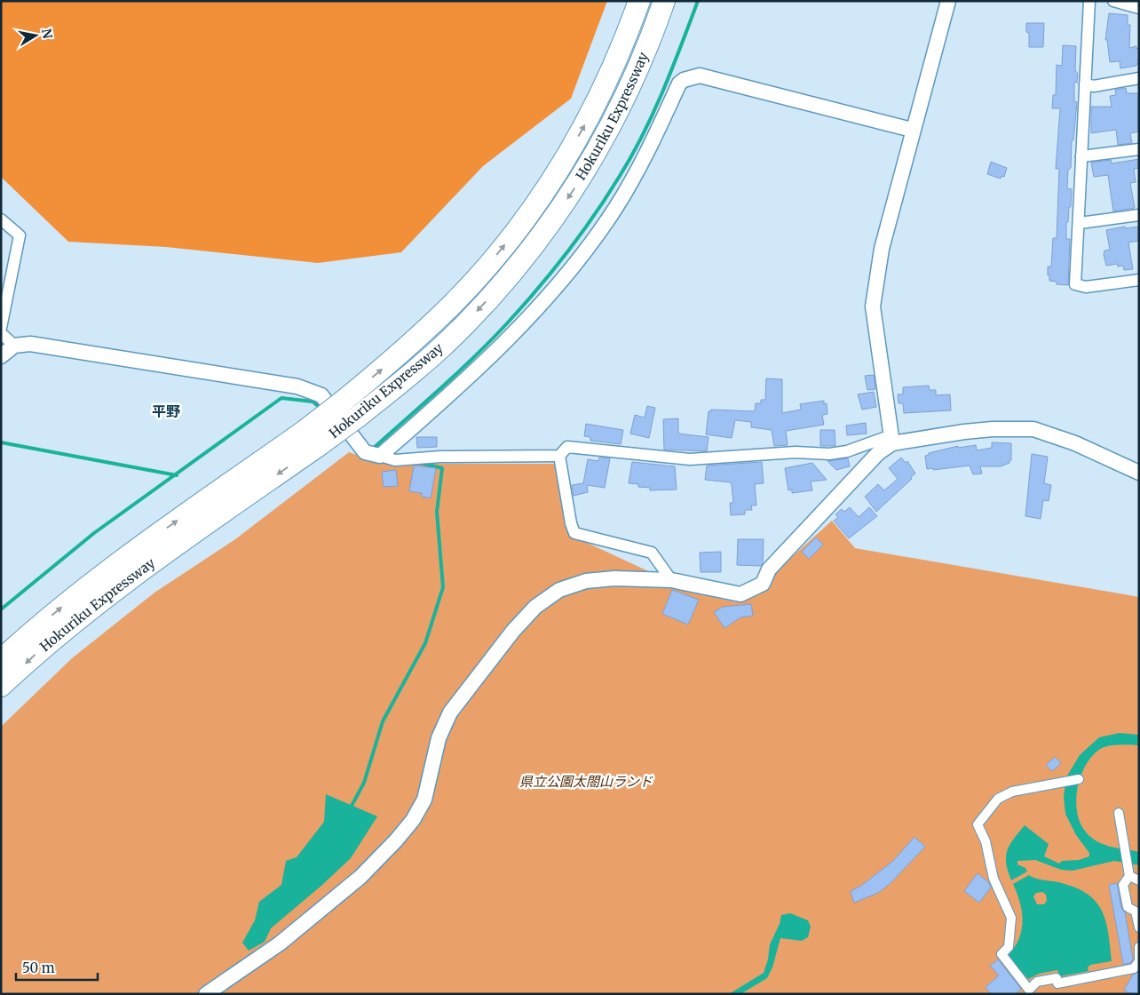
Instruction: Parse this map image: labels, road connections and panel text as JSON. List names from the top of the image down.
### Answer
{
  "streets": {
    "highway": ["Hokuriku Expressway"]
  },
  "districts": ["平野"],
  "parks": ["県立公園太閤山ランド"],
  "scale_bar": "50 m",
  "north": "right"
}
